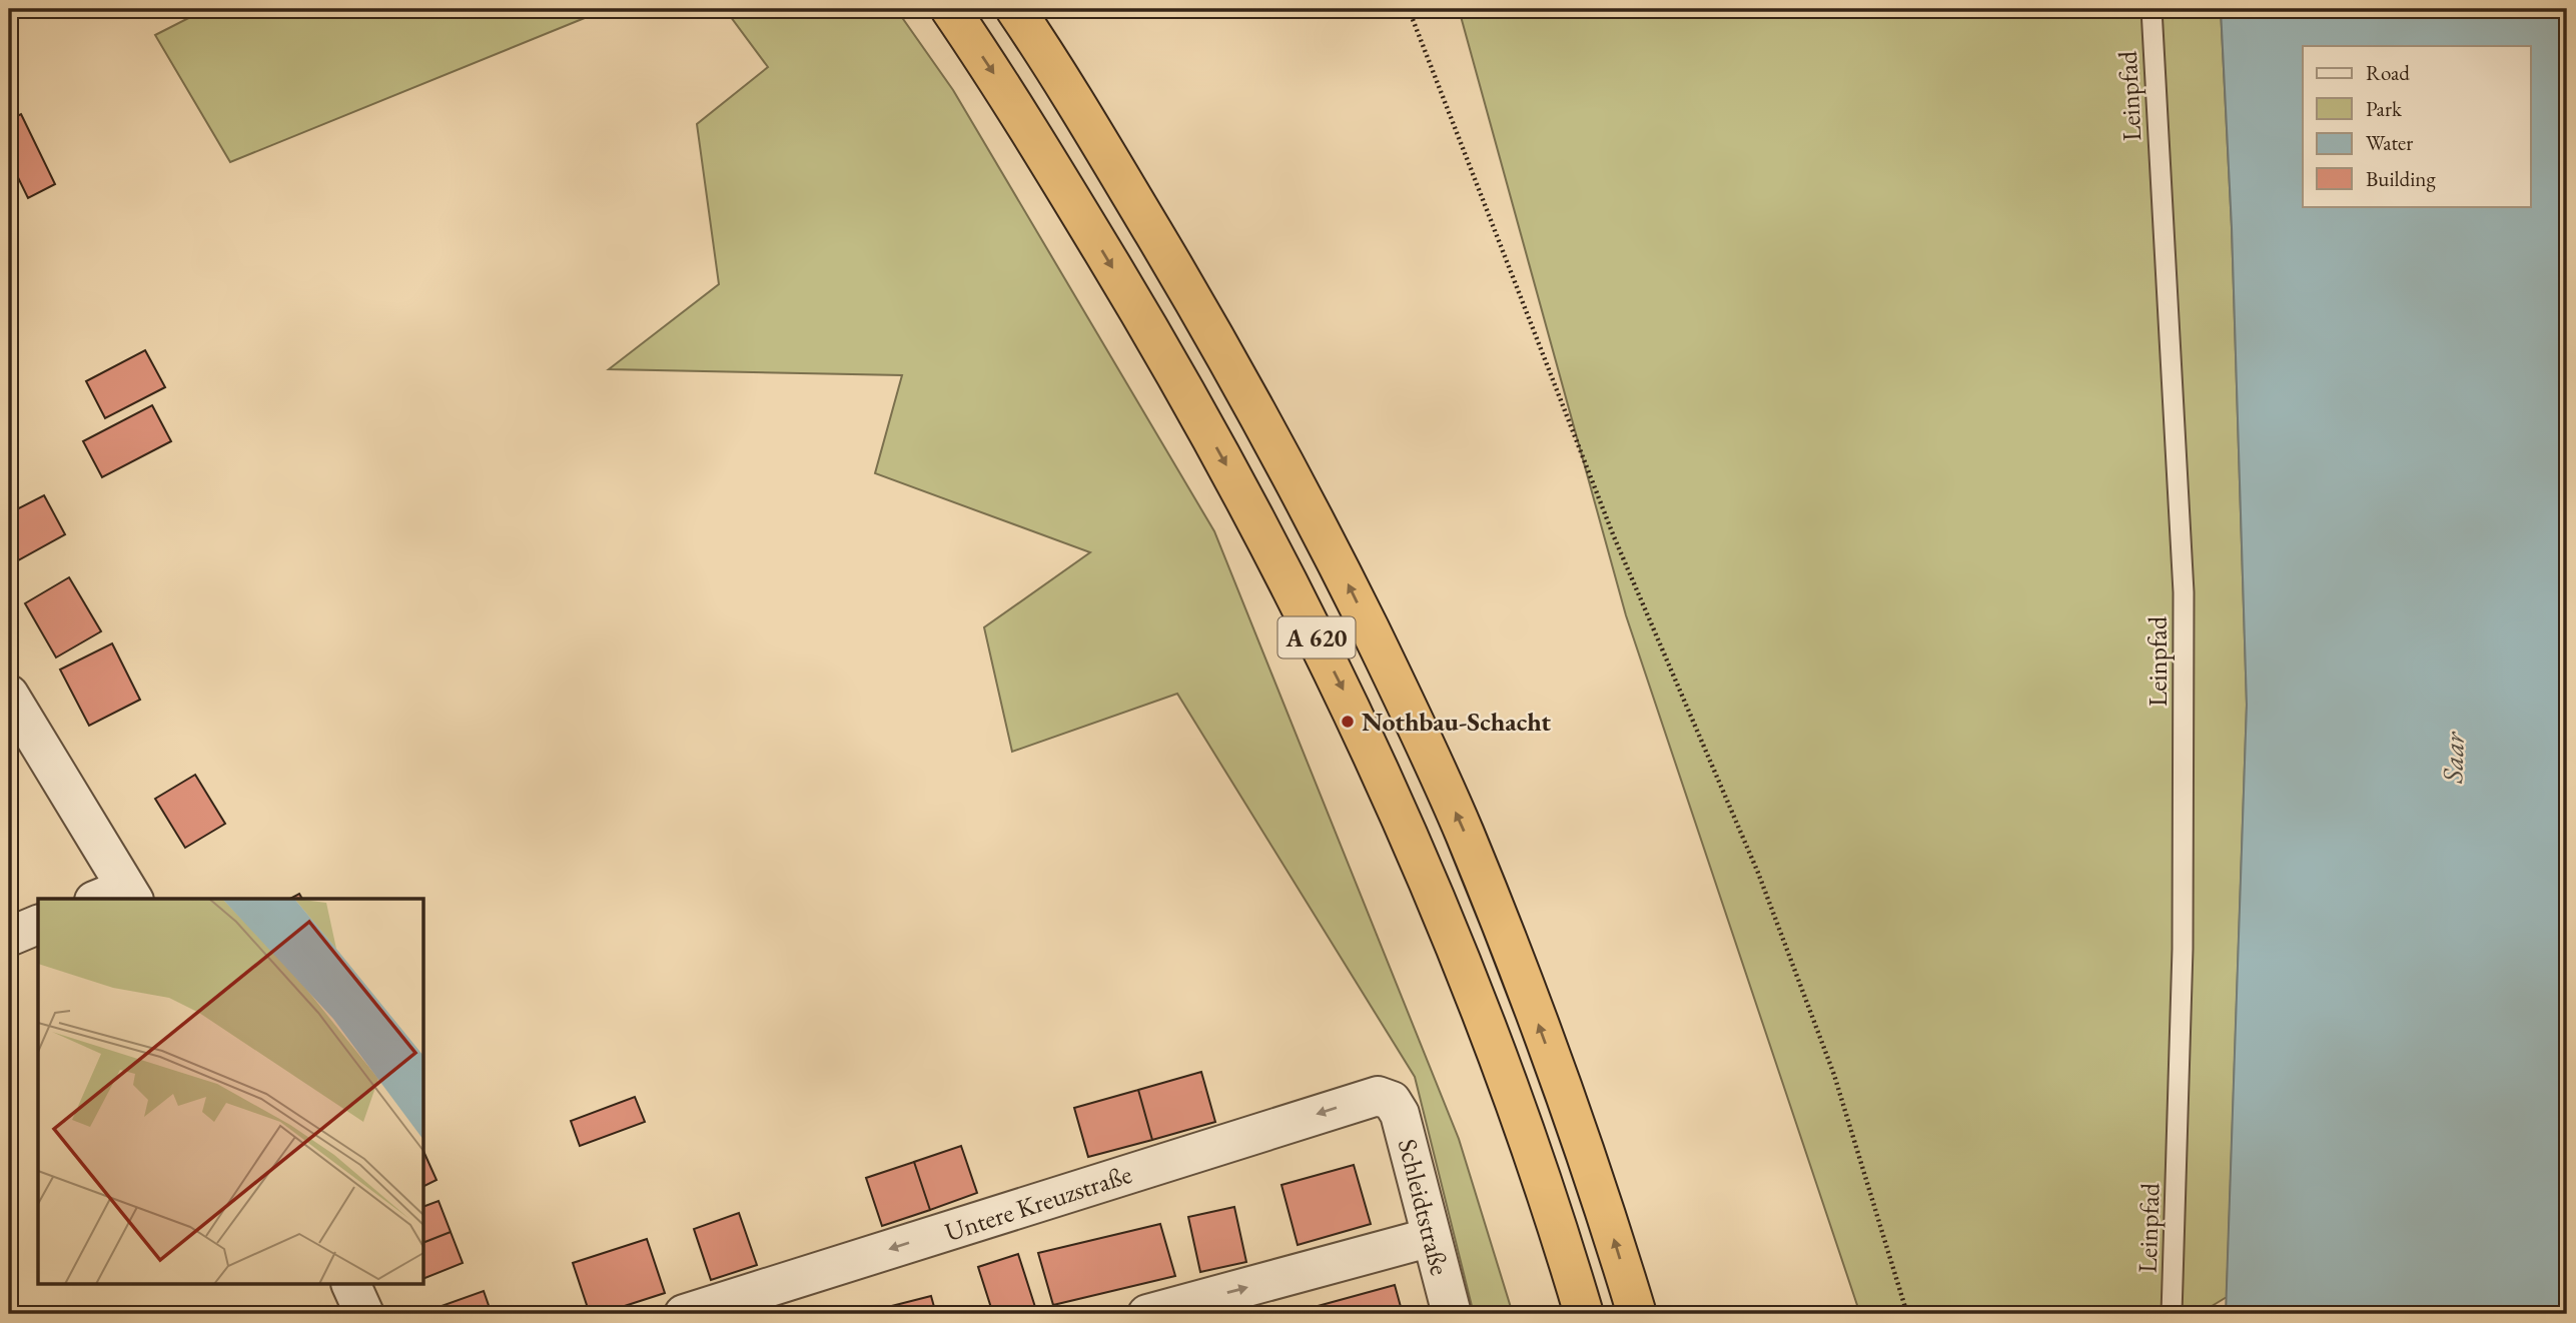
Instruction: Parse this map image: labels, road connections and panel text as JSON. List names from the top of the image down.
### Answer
{
  "streets": {
    "highway": ["A 620"],
    "street": ["Untere Kreuzstraße", "Schleidtstraße"],
    "lane": ["Leinpfad"]
  },
  "crossings": [
    ["Untere Kreuzstraße", "Schleidtstraße"]
  ],
  "one_way": ["Untere Kreuzstraße"],
  "water": ["Saar"],
  "places": ["Nothbau-Schacht"],
  "legend": [
    "Road",
    "Park",
    "Water",
    "Building"
  ]
}
